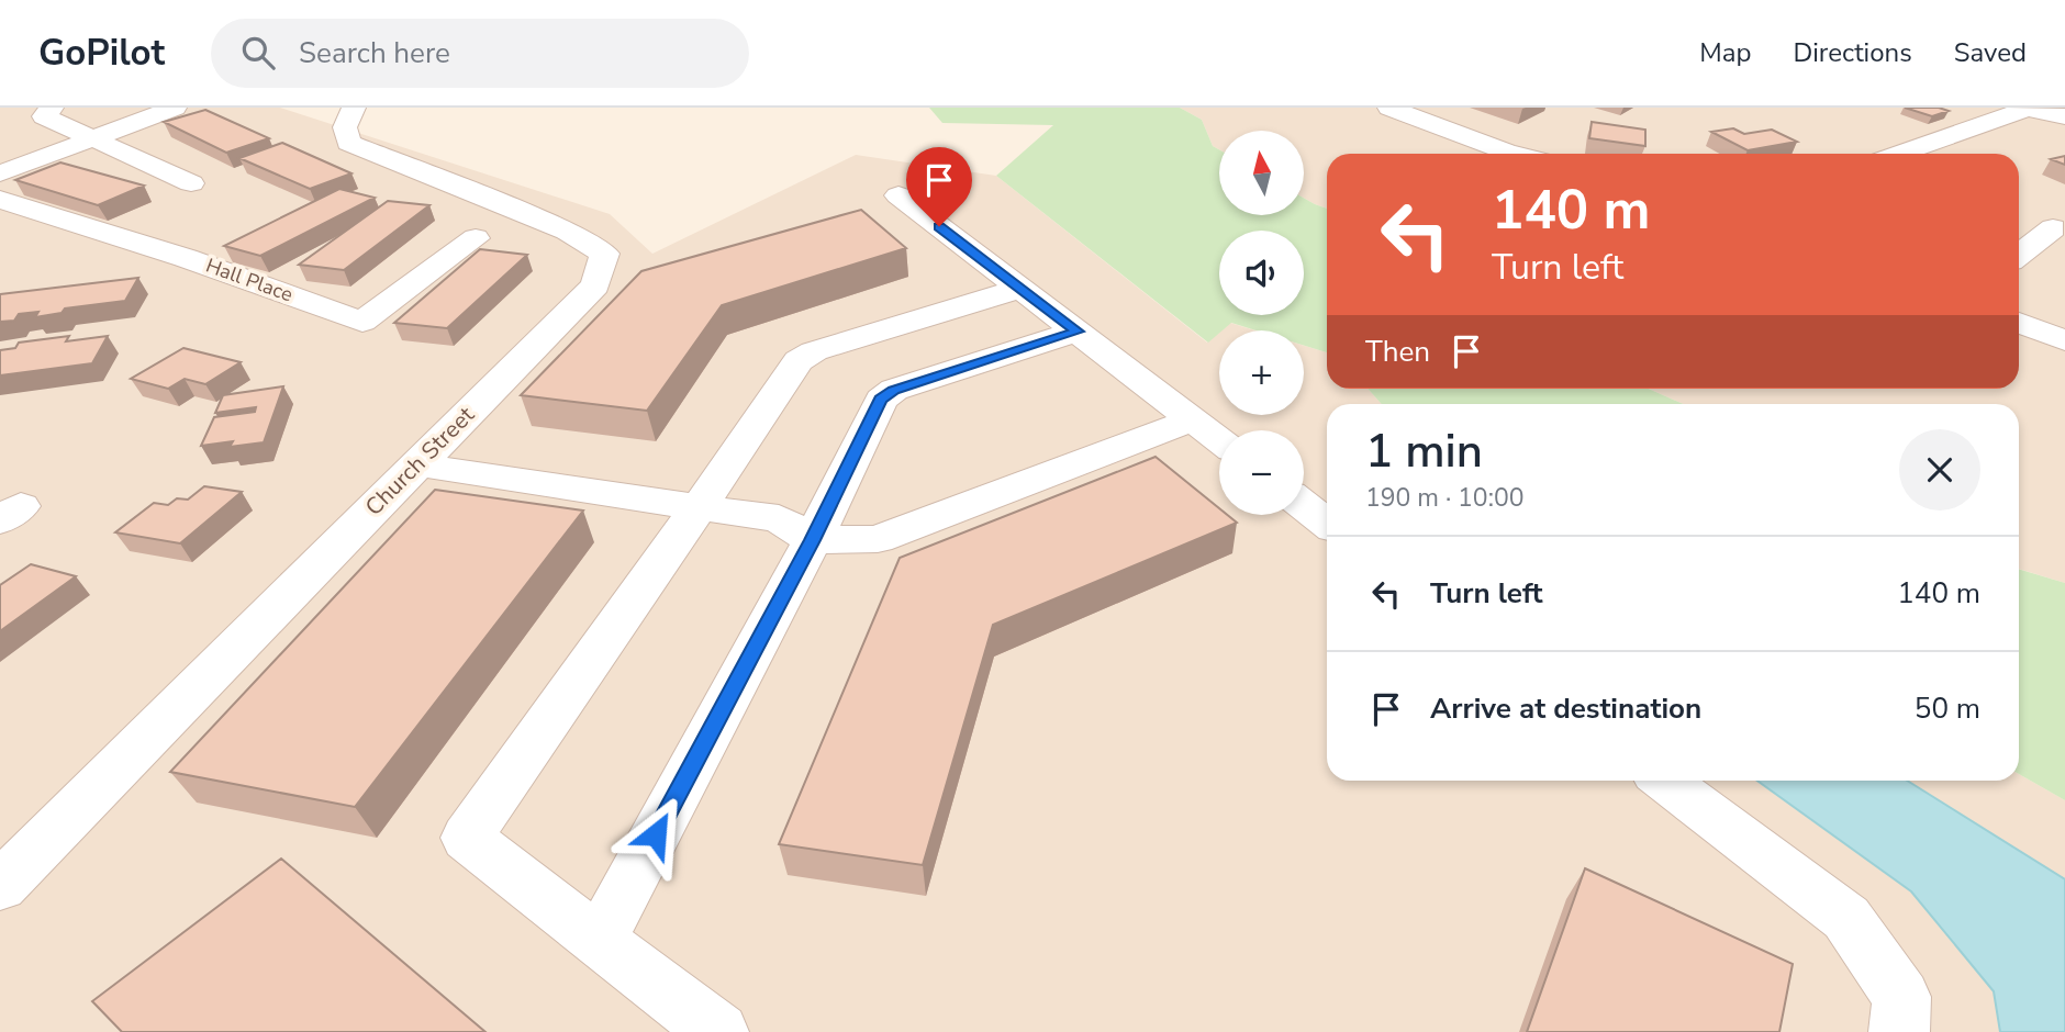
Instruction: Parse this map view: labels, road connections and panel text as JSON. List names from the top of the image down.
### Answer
{
  "streets": {
    "street": ["Hall Place", "Church Street"]
  },
  "north": "top",
  "page": {
    "header": "GoPilot",
    "search": "Search here",
    "nav": ["Map", "Directions", "Saved"],
    "map_buttons": ["+", "−"],
    "turn": ["140 m", "Turn left"],
    "then": "Then",
    "heading": ["1 min", "190 m · 10:00"],
    "list": [
      {
        "name": "Turn left",
        "value": "140 m"
      },
      {
        "name": "Arrive at destination",
        "value": "50 m"
      }
    ]
  }
}
